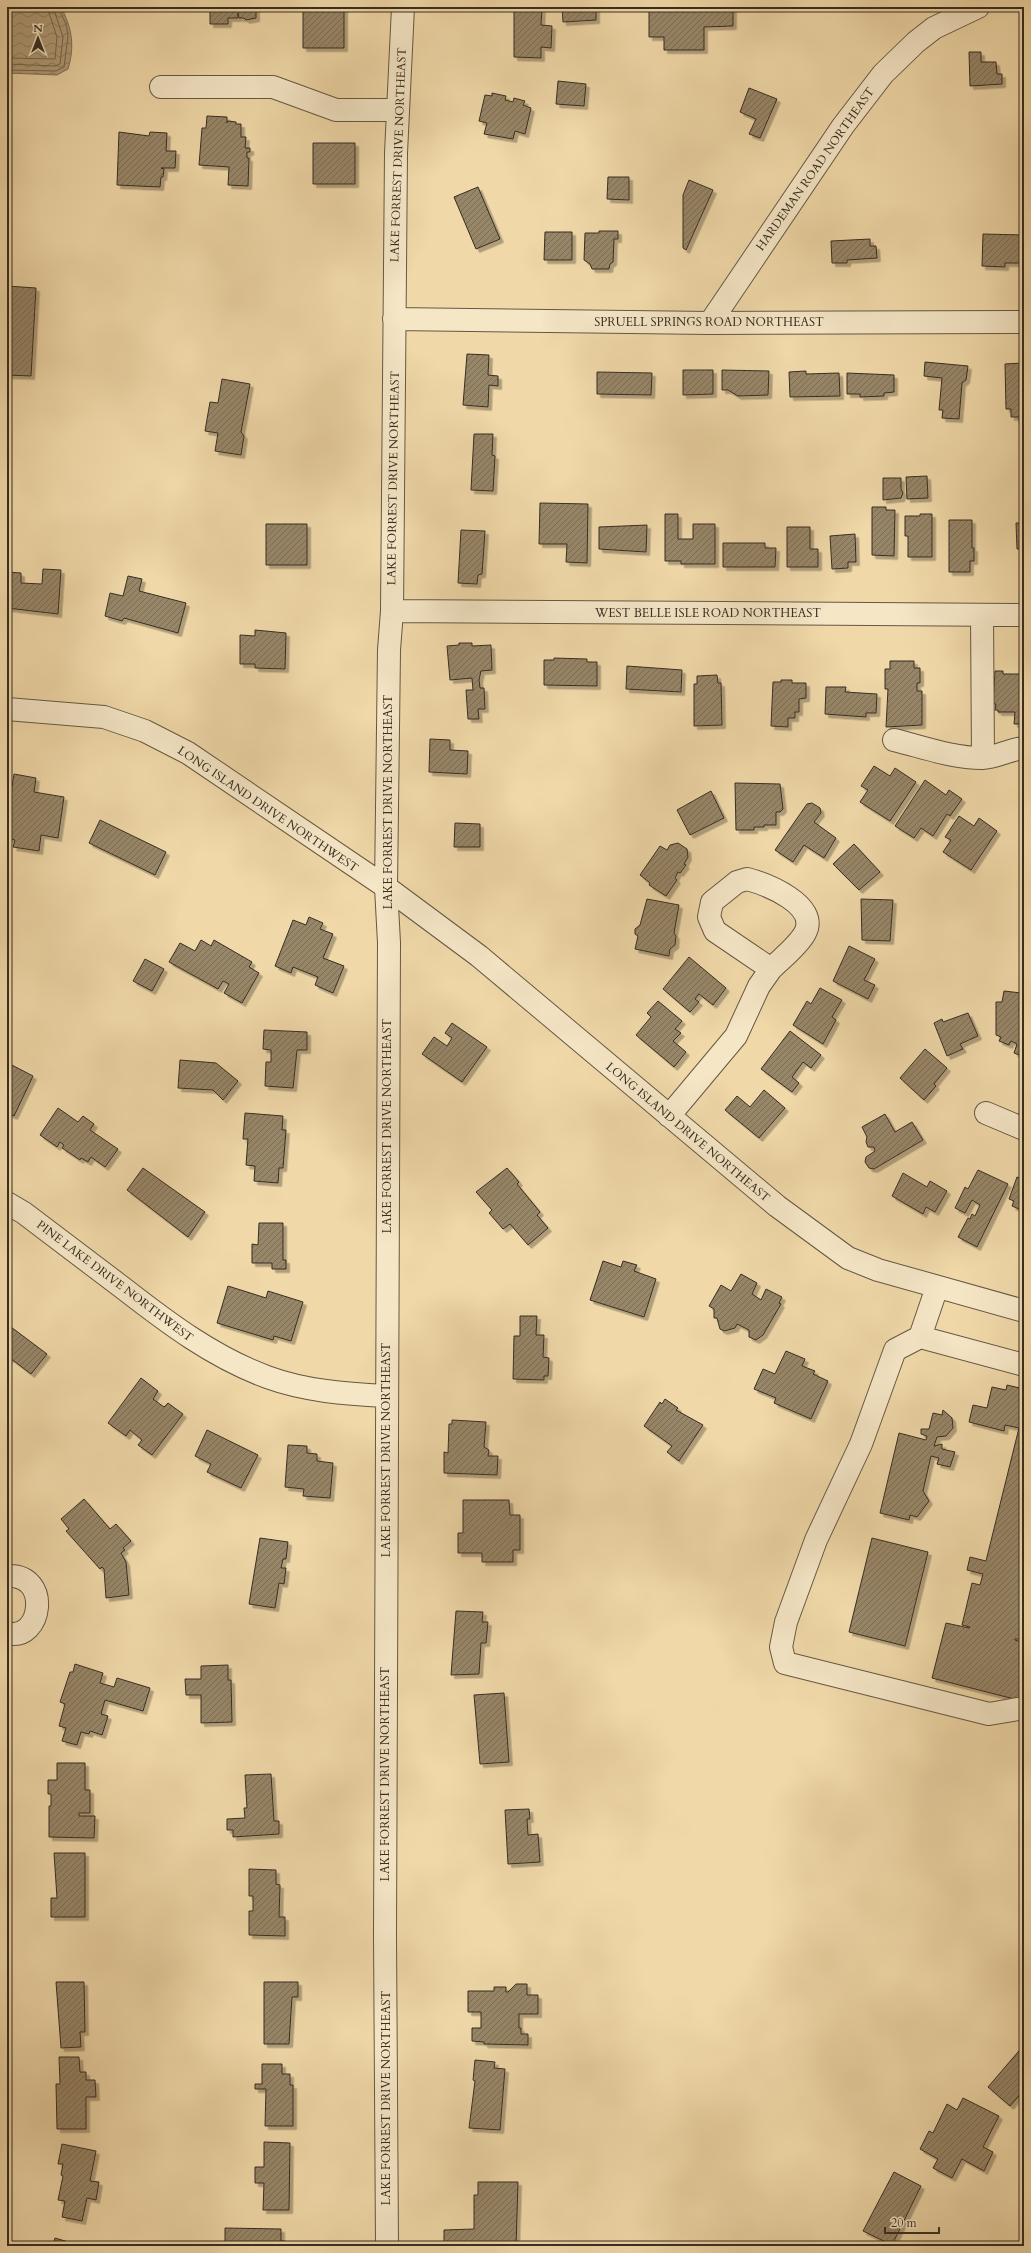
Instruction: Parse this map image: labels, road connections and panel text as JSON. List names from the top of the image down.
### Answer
{
  "streets": {
    "street": [
      "LAKE FORREST DRIVE NORTHEAST",
      "HARDEMAN ROAD NORTHEAST",
      "SPRUELL SPRINGS ROAD NORTHEAST",
      "WEST BELLE ISLE ROAD NORTHEAST",
      "LONG ISLAND DRIVE NORTHWEST",
      "LONG ISLAND DRIVE NORTHEAST",
      "PINE LAKE DRIVE NORTHWEST"
    ]
  },
  "crossings": [
    ["LAKE FORREST DRIVE NORTHEAST", "SPRUELL SPRINGS ROAD NORTHEAST"],
    ["LAKE FORREST DRIVE NORTHEAST", "WEST BELLE ISLE ROAD NORTHEAST"],
    ["LAKE FORREST DRIVE NORTHEAST", "LONG ISLAND DRIVE NORTHWEST"],
    ["LAKE FORREST DRIVE NORTHEAST", "LONG ISLAND DRIVE NORTHEAST"],
    ["LAKE FORREST DRIVE NORTHEAST", "PINE LAKE DRIVE NORTHWEST"],
    ["HARDEMAN ROAD NORTHEAST", "SPRUELL SPRINGS ROAD NORTHEAST"],
    ["LONG ISLAND DRIVE NORTHWEST", "LONG ISLAND DRIVE NORTHEAST"]
  ],
  "scale_bar": "20 m",
  "north": "top"
}
